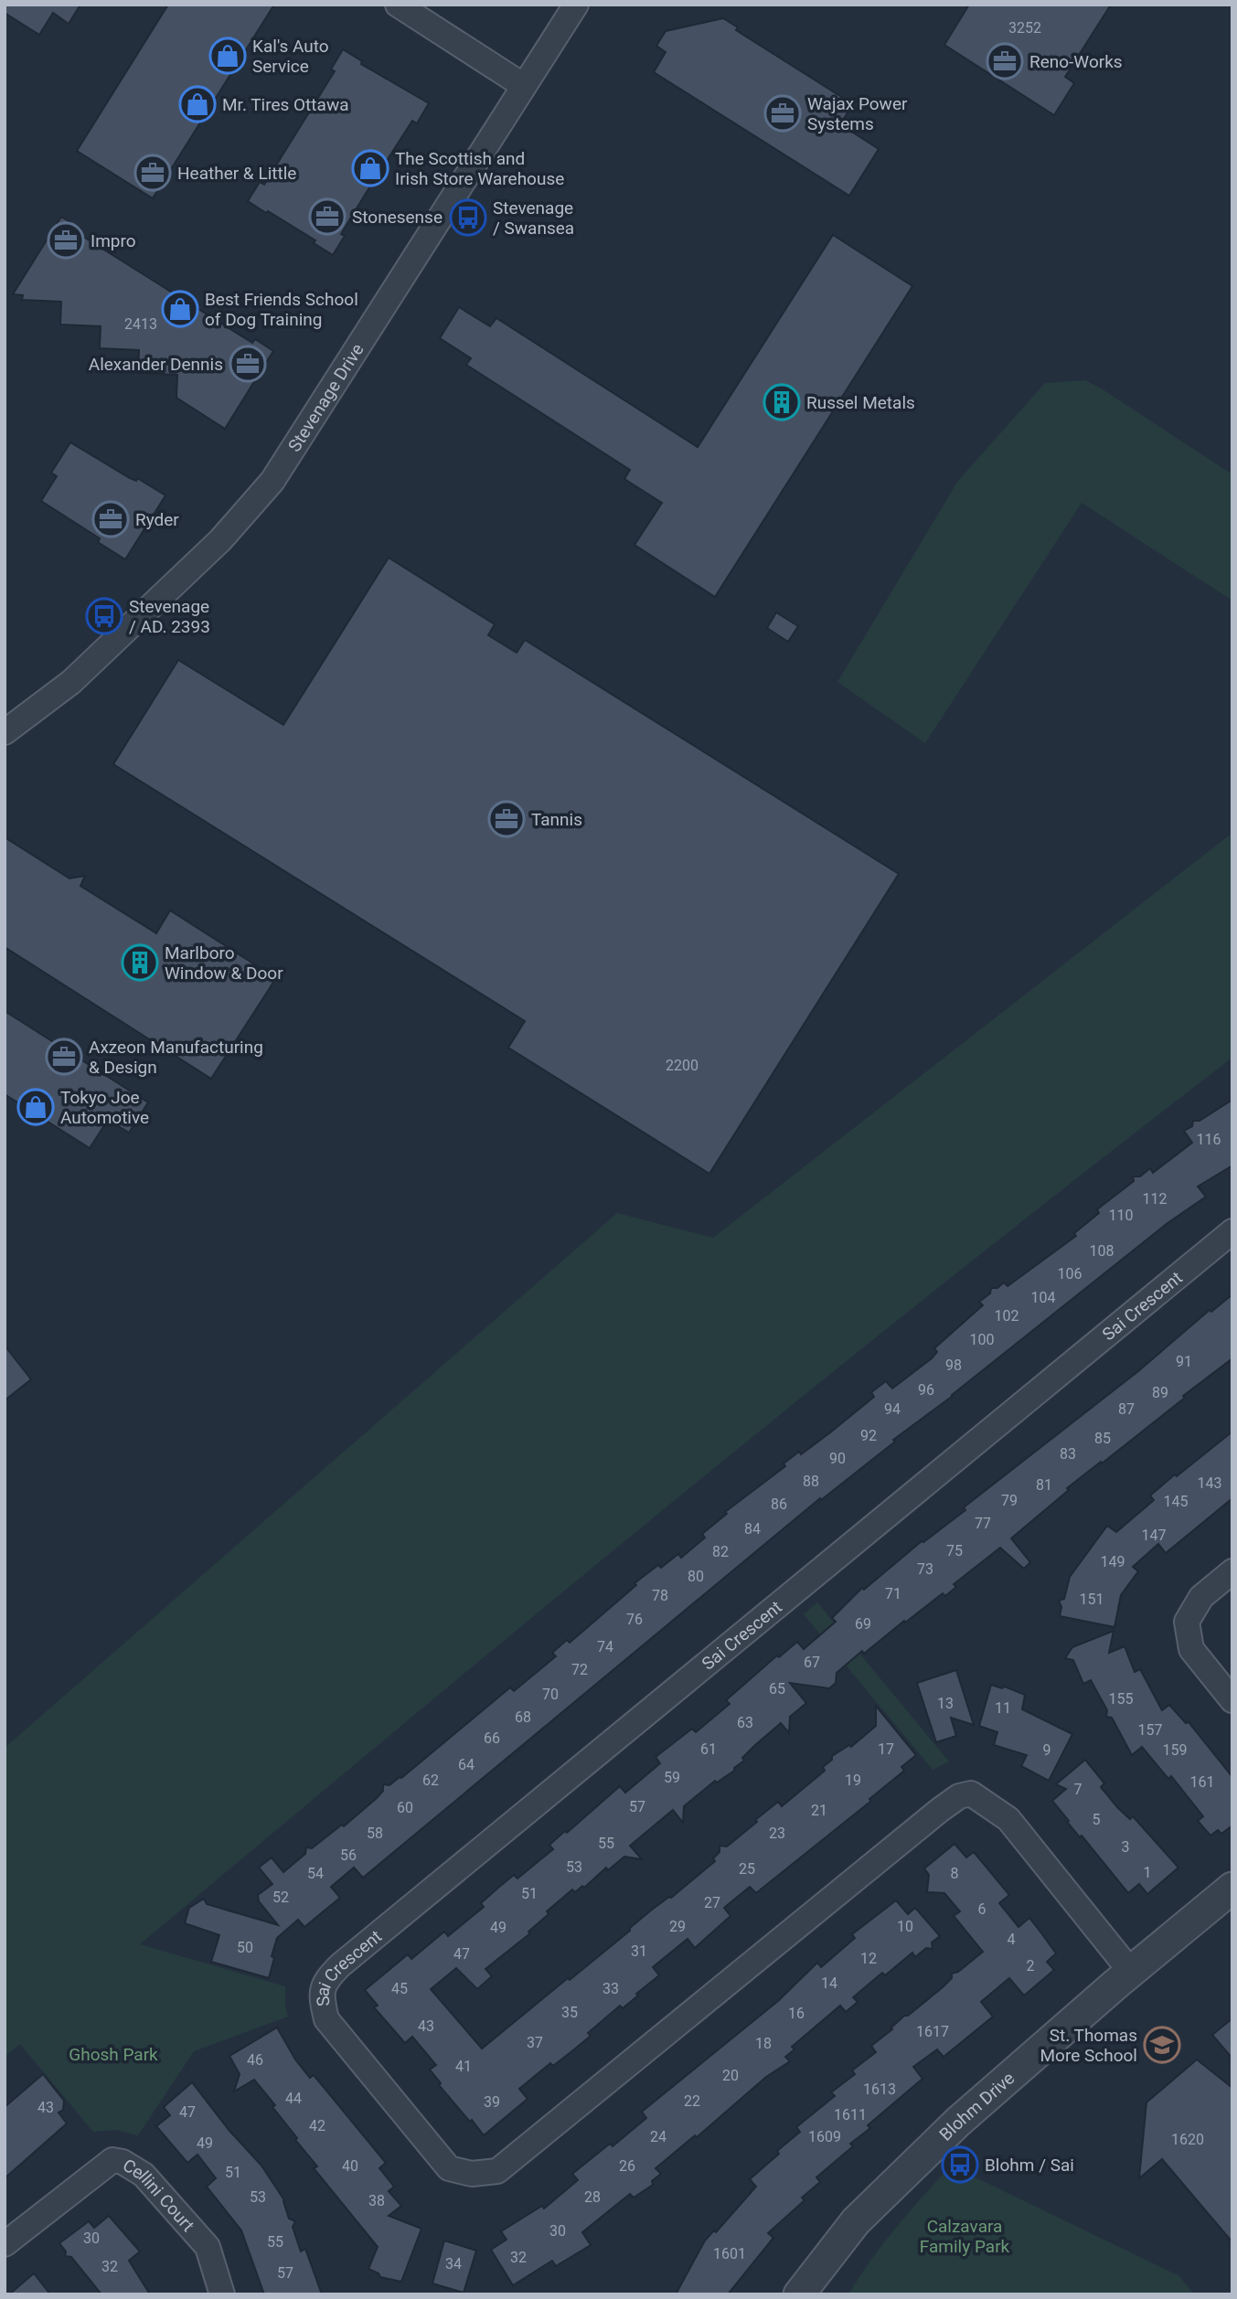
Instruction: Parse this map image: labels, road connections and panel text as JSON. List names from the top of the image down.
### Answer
{
  "streets": {
    "street": [
      "Stevenage Drive",
      "Sai Crescent",
      "Blohm Drive",
      "Cellini Court"
    ]
  },
  "crossings": [
    ["Sai Crescent", "Blohm Drive"]
  ],
  "parks": ["Ghosh Park", "Calzavara Family Park"],
  "places": {
    "shop": [
      "Kal's Auto Service",
      "Mr. Tires Ottawa",
      "The Scottish and Irish Store Warehouse",
      "Best Friends School of Dog Training",
      "Tokyo Joe Automotive"
    ],
    "office": [
      "Reno-Works",
      "Wajax Power Systems",
      "Heather & Little",
      "Stonesense",
      "Impro",
      "Alexander Dennis",
      "Ryder",
      "Tannis",
      "Axzeon Manufacturing & Design"
    ],
    "bus stop": ["Stevenage / Swansea", "Stevenage / AD. 2393", "Blohm / Sai"],
    "building": ["Russel Metals", "Marlboro Window & Door"],
    "school or university": ["St. Thomas More School"]
  },
  "house_numbers": [
    "3252",
    "2413",
    "2200",
    "116",
    "112",
    "110",
    "108",
    "106",
    "104",
    "102",
    "100",
    "91",
    "98",
    "96",
    "89",
    "94",
    "87",
    "92",
    "85",
    "83",
    "90",
    "88",
    "143",
    "81",
    "79",
    "145",
    "86",
    "77",
    "84",
    "147",
    "75",
    "82",
    "149",
    "73",
    "80",
    "71",
    "78",
    "151",
    "76",
    "69",
    "74",
    "67",
    "72",
    "65",
    "70",
    "155",
    "13",
    "11",
    "68",
    "63",
    "157",
    "66",
    "61",
    "17",
    "9",
    "159",
    "64",
    "59",
    "62",
    "19",
    "161",
    "7",
    "57",
    "60",
    "21",
    "5",
    "58",
    "23",
    "55",
    "3",
    "56",
    "53",
    "25",
    "1",
    "54",
    "8",
    "51",
    "52",
    "27",
    "6",
    "29",
    "10",
    "49",
    "4",
    "50",
    "31",
    "47",
    "12",
    "2",
    "14",
    "45",
    "33",
    "35",
    "16",
    "43",
    "1617",
    "37",
    "18",
    "46",
    "41",
    "20",
    "1613",
    "44",
    "22",
    "39",
    "43",
    "47",
    "1611",
    "42",
    "24",
    "1609",
    "1620",
    "49",
    "40",
    "26",
    "51",
    "53",
    "28",
    "38",
    "30",
    "30",
    "55",
    "1601",
    "32",
    "34",
    "32",
    "57"
  ]
}
